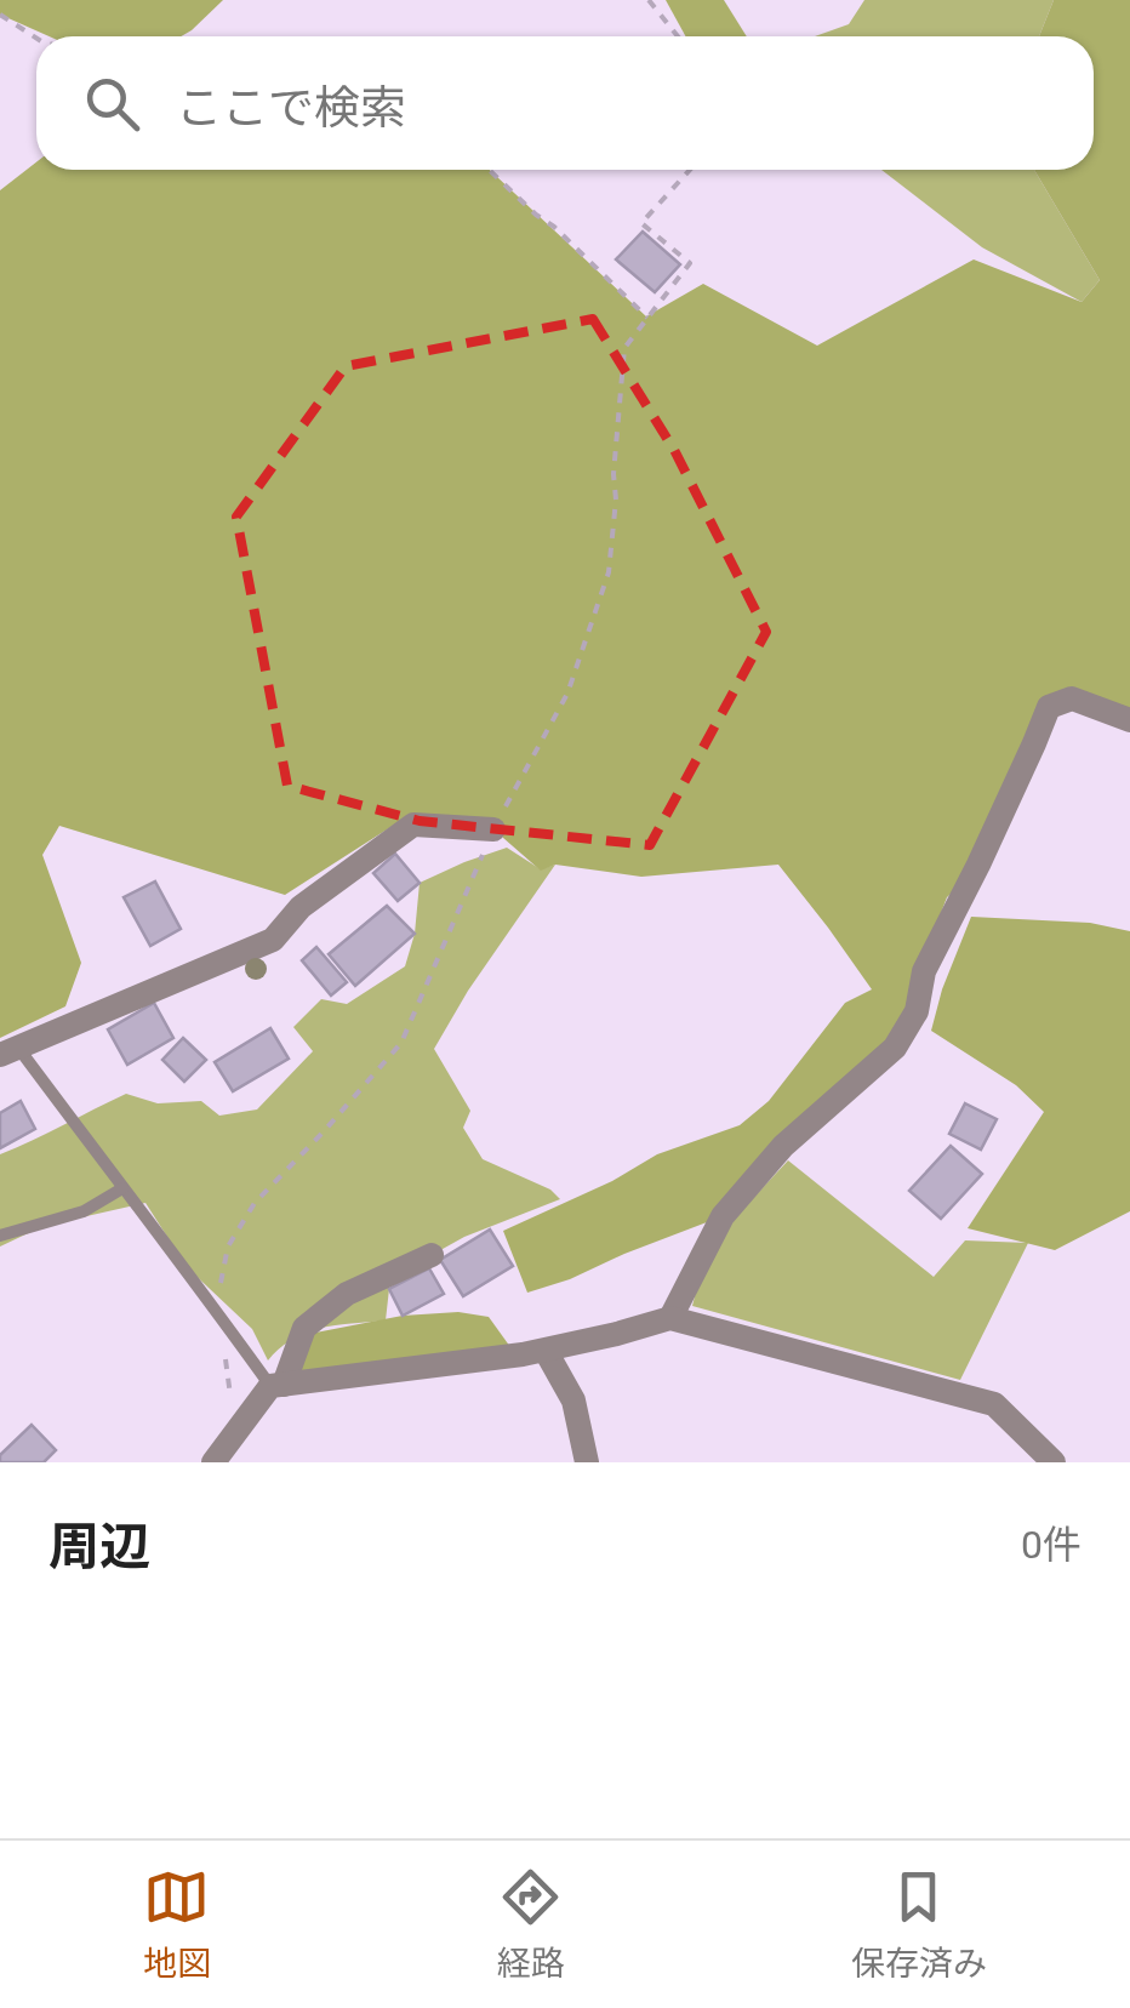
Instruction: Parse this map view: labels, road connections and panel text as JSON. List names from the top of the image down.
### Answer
{
  "page": {
    "search": "ここで検索",
    "heading": ["周辺", "0件"],
    "nav": ["地図", "経路", "保存済み"]
  }
}
